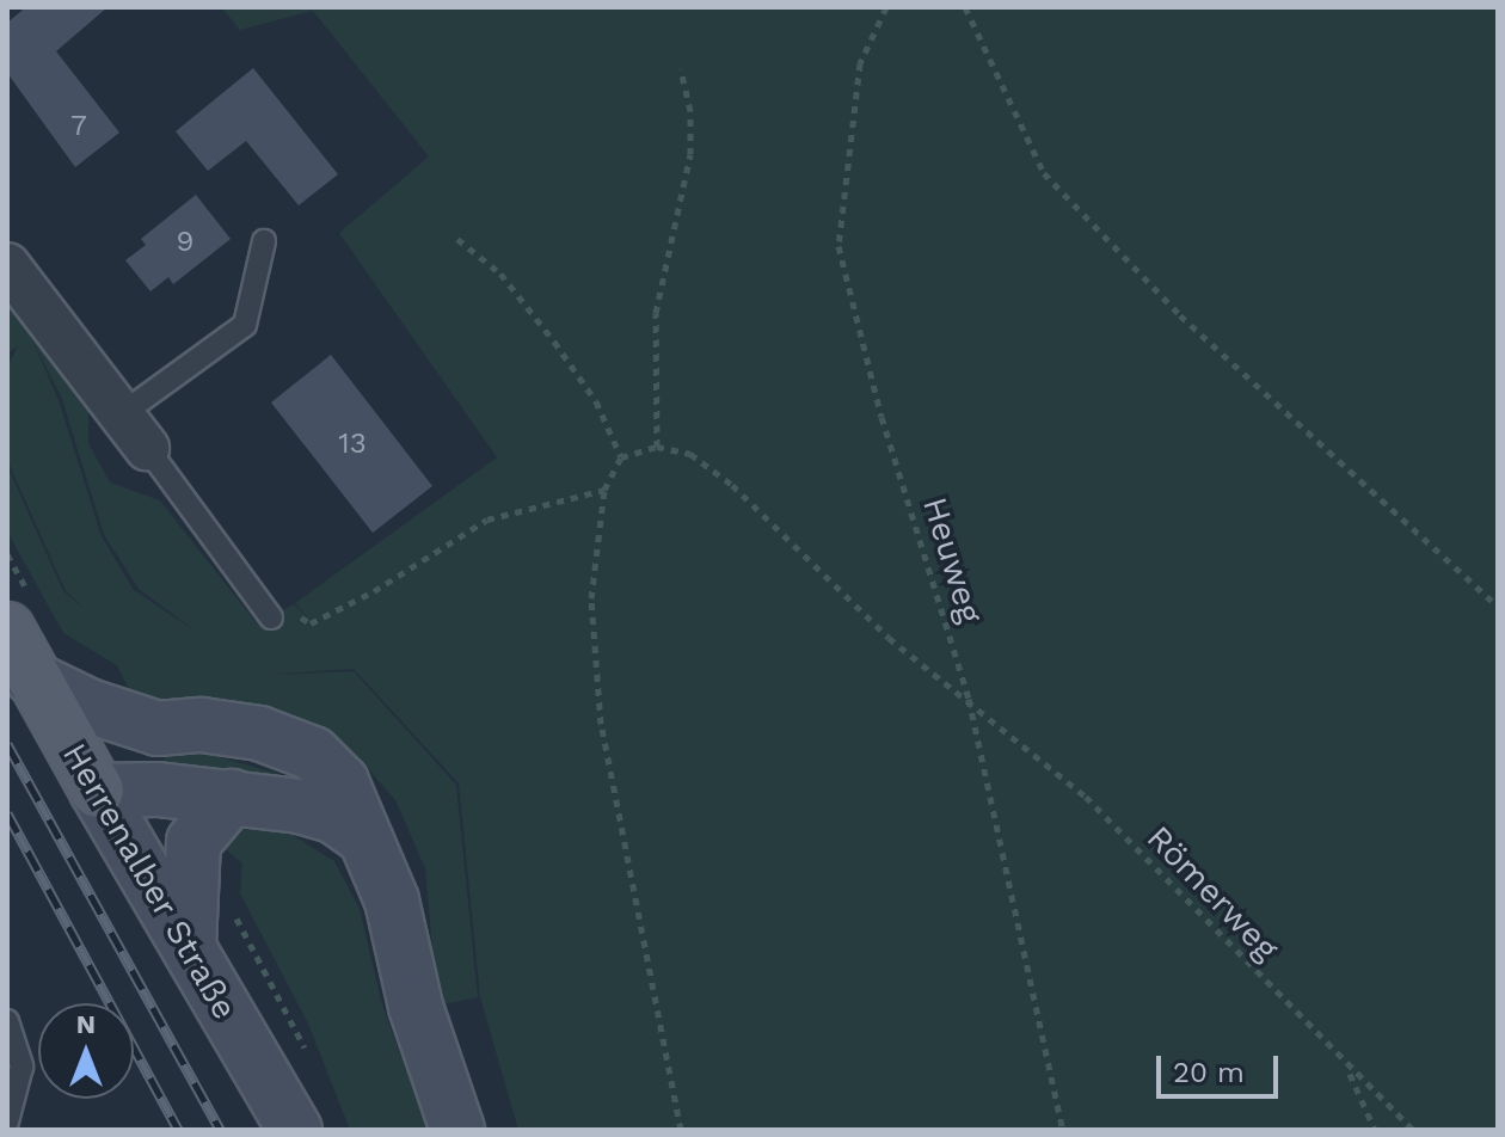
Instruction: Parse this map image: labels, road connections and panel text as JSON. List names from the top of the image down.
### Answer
{
  "streets": {
    "main road": ["Herrenalber Straße"],
    "path": ["Heuweg", "Römerweg"]
  },
  "crossings": [
    ["Heuweg", "Römerweg"]
  ],
  "house_numbers": ["7", "9", "13"],
  "scale_bar": "20 m",
  "north": "top"
}
